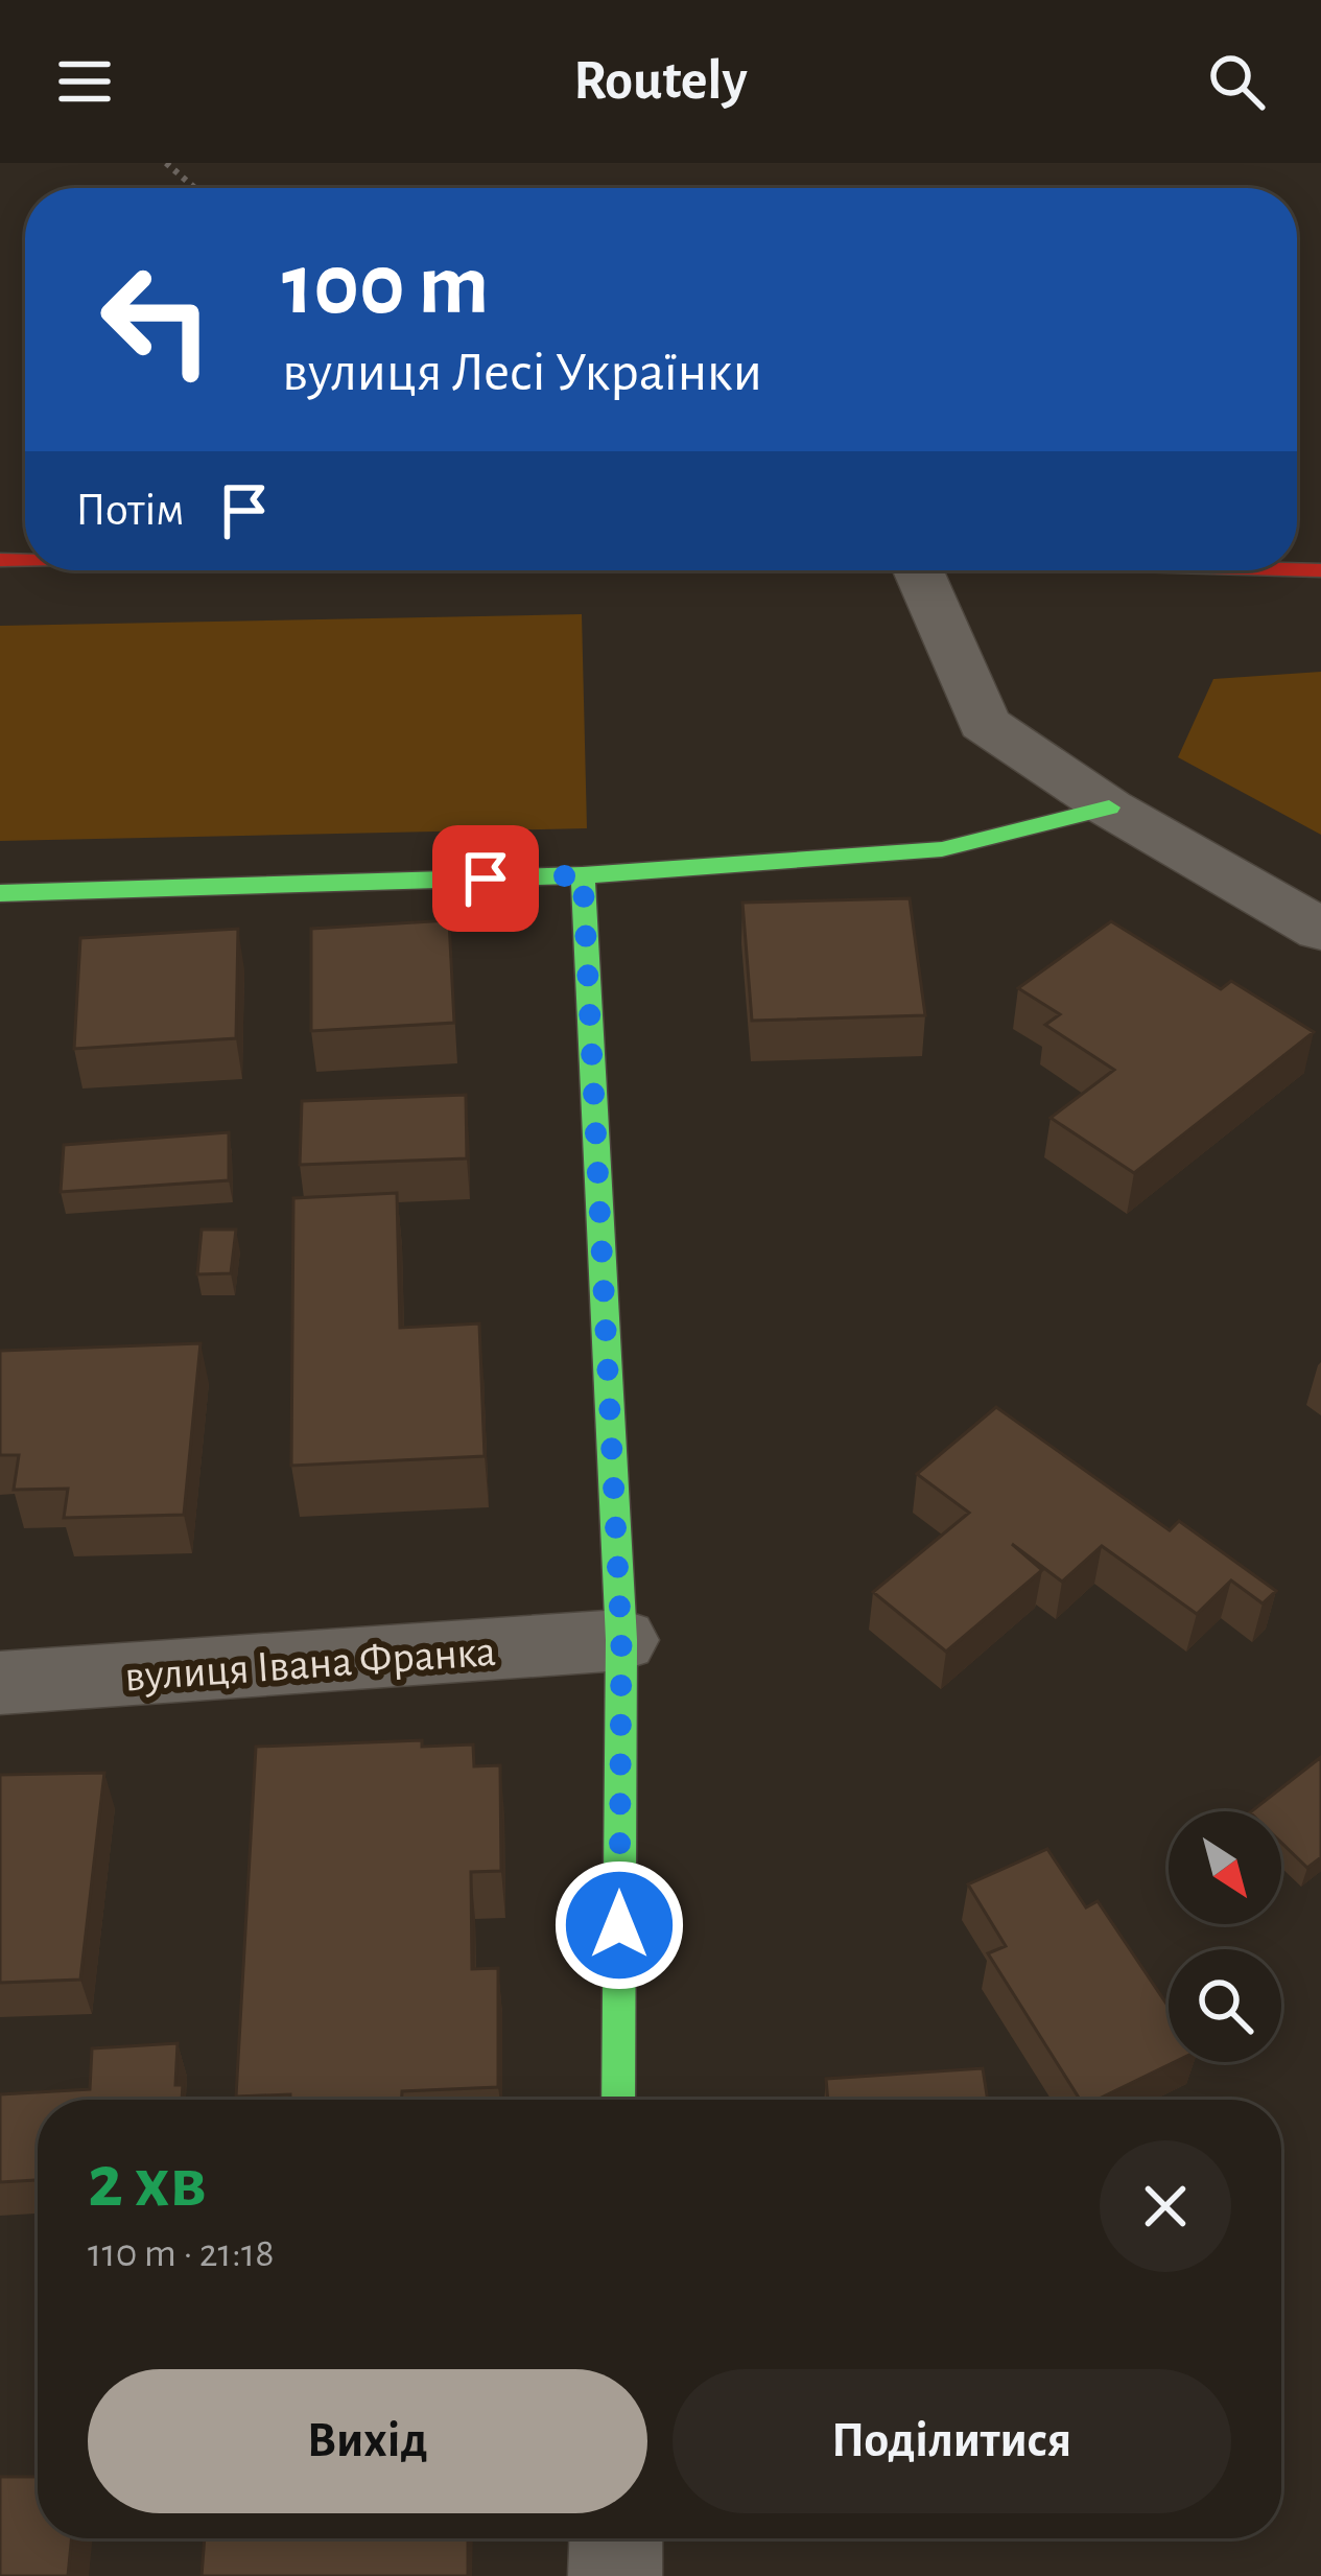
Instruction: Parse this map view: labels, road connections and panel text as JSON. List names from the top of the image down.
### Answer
{
  "streets": {
    "street": ["вулиця Івана Франка"]
  },
  "north": "bottom right",
  "page": {
    "header": "Routely",
    "turn": ["100 m", "вулиця Лесі Українки"],
    "then": "Потім",
    "heading": ["2 хв", "110 m · 21:18"],
    "buttons": ["Вихід", "Поділитися"]
  }
}
